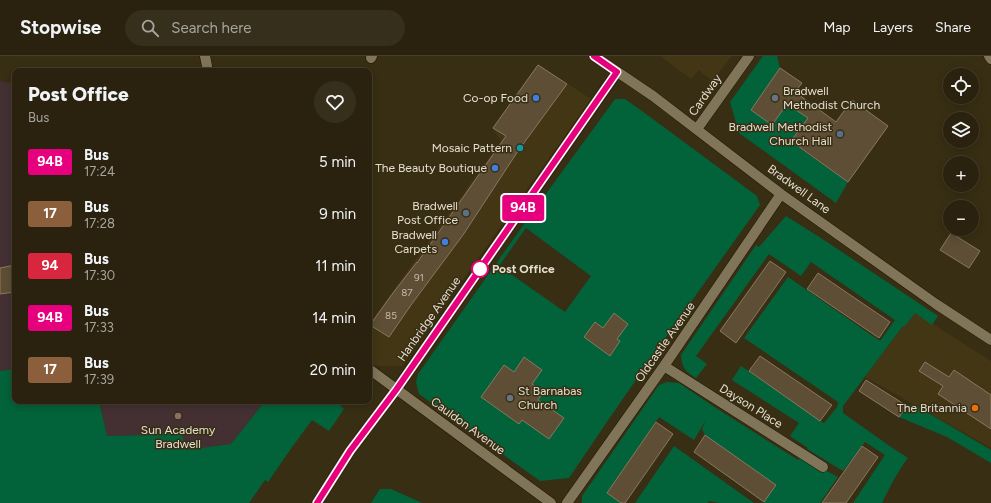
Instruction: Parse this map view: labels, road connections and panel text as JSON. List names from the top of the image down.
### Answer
{
  "streets": {
    "street": [
      "Cardway",
      "Bradwell Lane",
      "Hanbridge Avenue",
      "Oldcastle Avenue",
      "Dayson Place",
      "Cauldon Avenue"
    ]
  },
  "crossings": [
    ["Cardway", "Bradwell Lane"],
    ["Bradwell Lane", "Hanbridge Avenue"],
    ["Bradwell Lane", "Oldcastle Avenue"],
    ["Hanbridge Avenue", "Cauldon Avenue"],
    ["Oldcastle Avenue", "Dayson Place"]
  ],
  "places": [
    "Co-op Food",
    "Bradwell Methodist Church",
    "Bradwell Methodist Church Hall",
    "Mosaic Pattern",
    "The Beauty Boutique",
    "Bradwell Post Office",
    "Bradwell Carpets",
    "Post Office",
    "St Barnabas Church",
    "The Britannia",
    "Sun Academy Bradwell"
  ],
  "lines": ["bus line 94B"],
  "house_numbers": ["91", "87", "85"],
  "page": {
    "header": "Stopwise",
    "search": "Search here",
    "nav": ["Map", "Layers", "Share"],
    "on_map": "94B",
    "map_buttons": ["+", "−"],
    "heading": ["Post Office", "Bus"],
    "list": [
      {
        "mark": "94B",
        "name": "Bus",
        "note": "17:24",
        "value": "5 min"
      },
      {
        "mark": "17",
        "name": "Bus",
        "note": "17:28",
        "value": "9 min"
      },
      {
        "mark": "94",
        "name": "Bus",
        "note": "17:30",
        "value": "11 min"
      },
      {
        "mark": "94B",
        "name": "Bus",
        "note": "17:33",
        "value": "14 min"
      },
      {
        "mark": "17",
        "name": "Bus",
        "note": "17:39",
        "value": "20 min"
      }
    ]
  }
}
